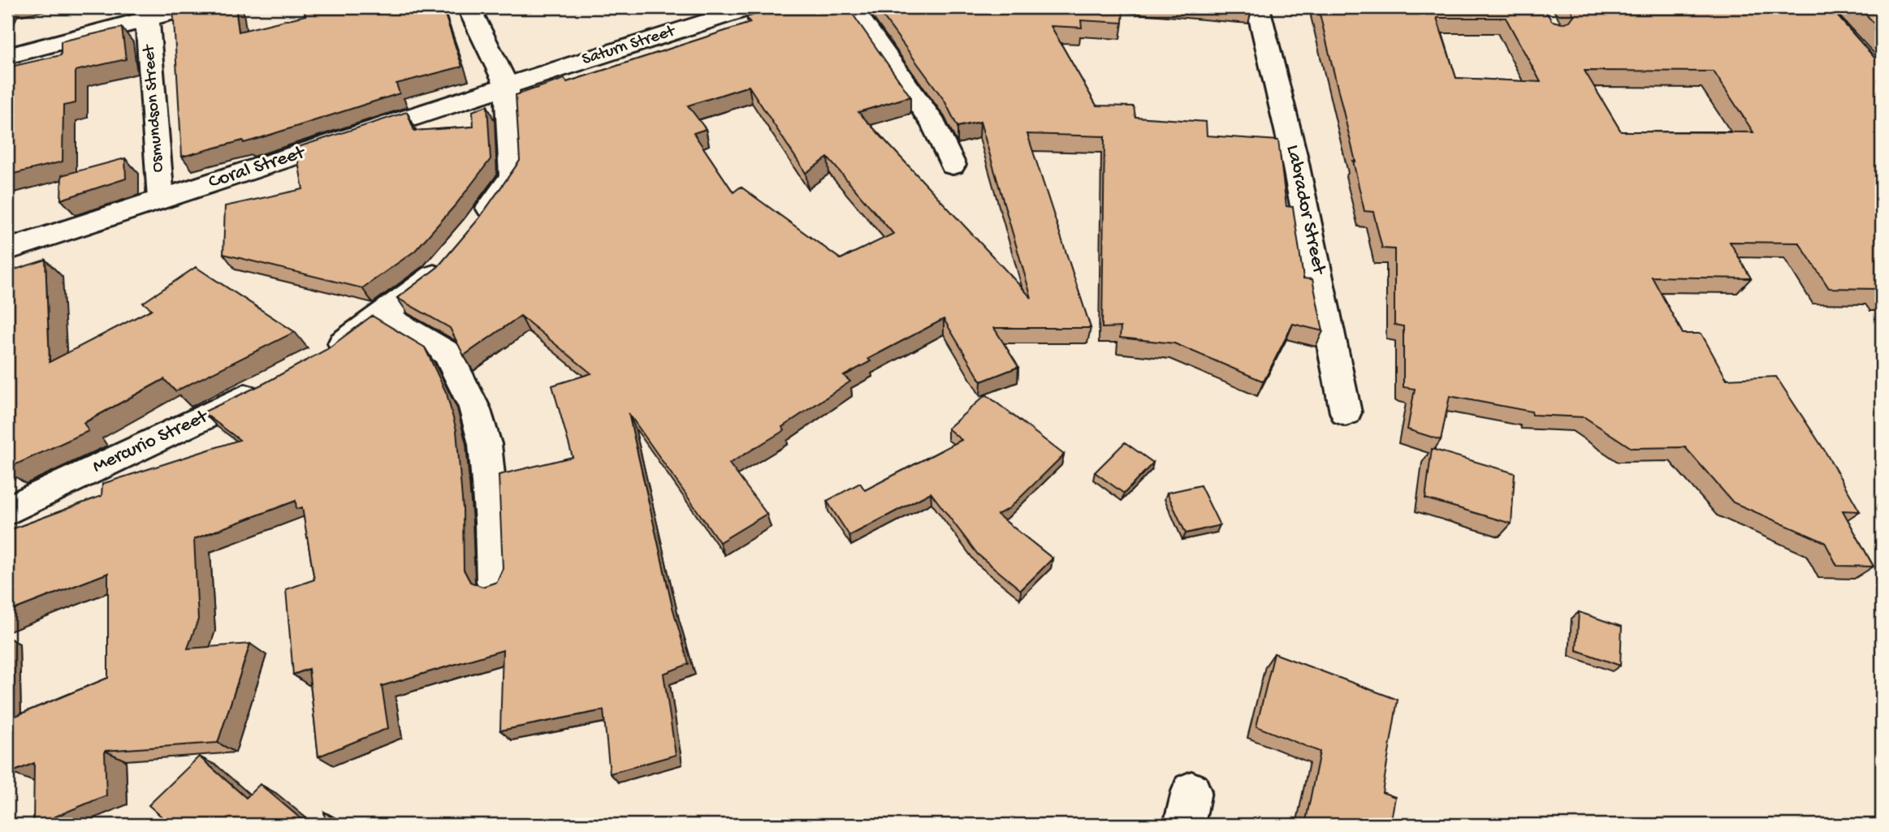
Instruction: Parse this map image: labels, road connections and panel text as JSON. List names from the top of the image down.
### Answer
{
  "streets": {
    "street": [
      "Saturn Street",
      "Osmundson Street",
      "Coral Street",
      "Labrador Street",
      "Mercurio Street"
    ]
  },
  "crossings": [
    ["Saturn Street", "Coral Street"],
    ["Osmundson Street", "Coral Street"]
  ]
}
